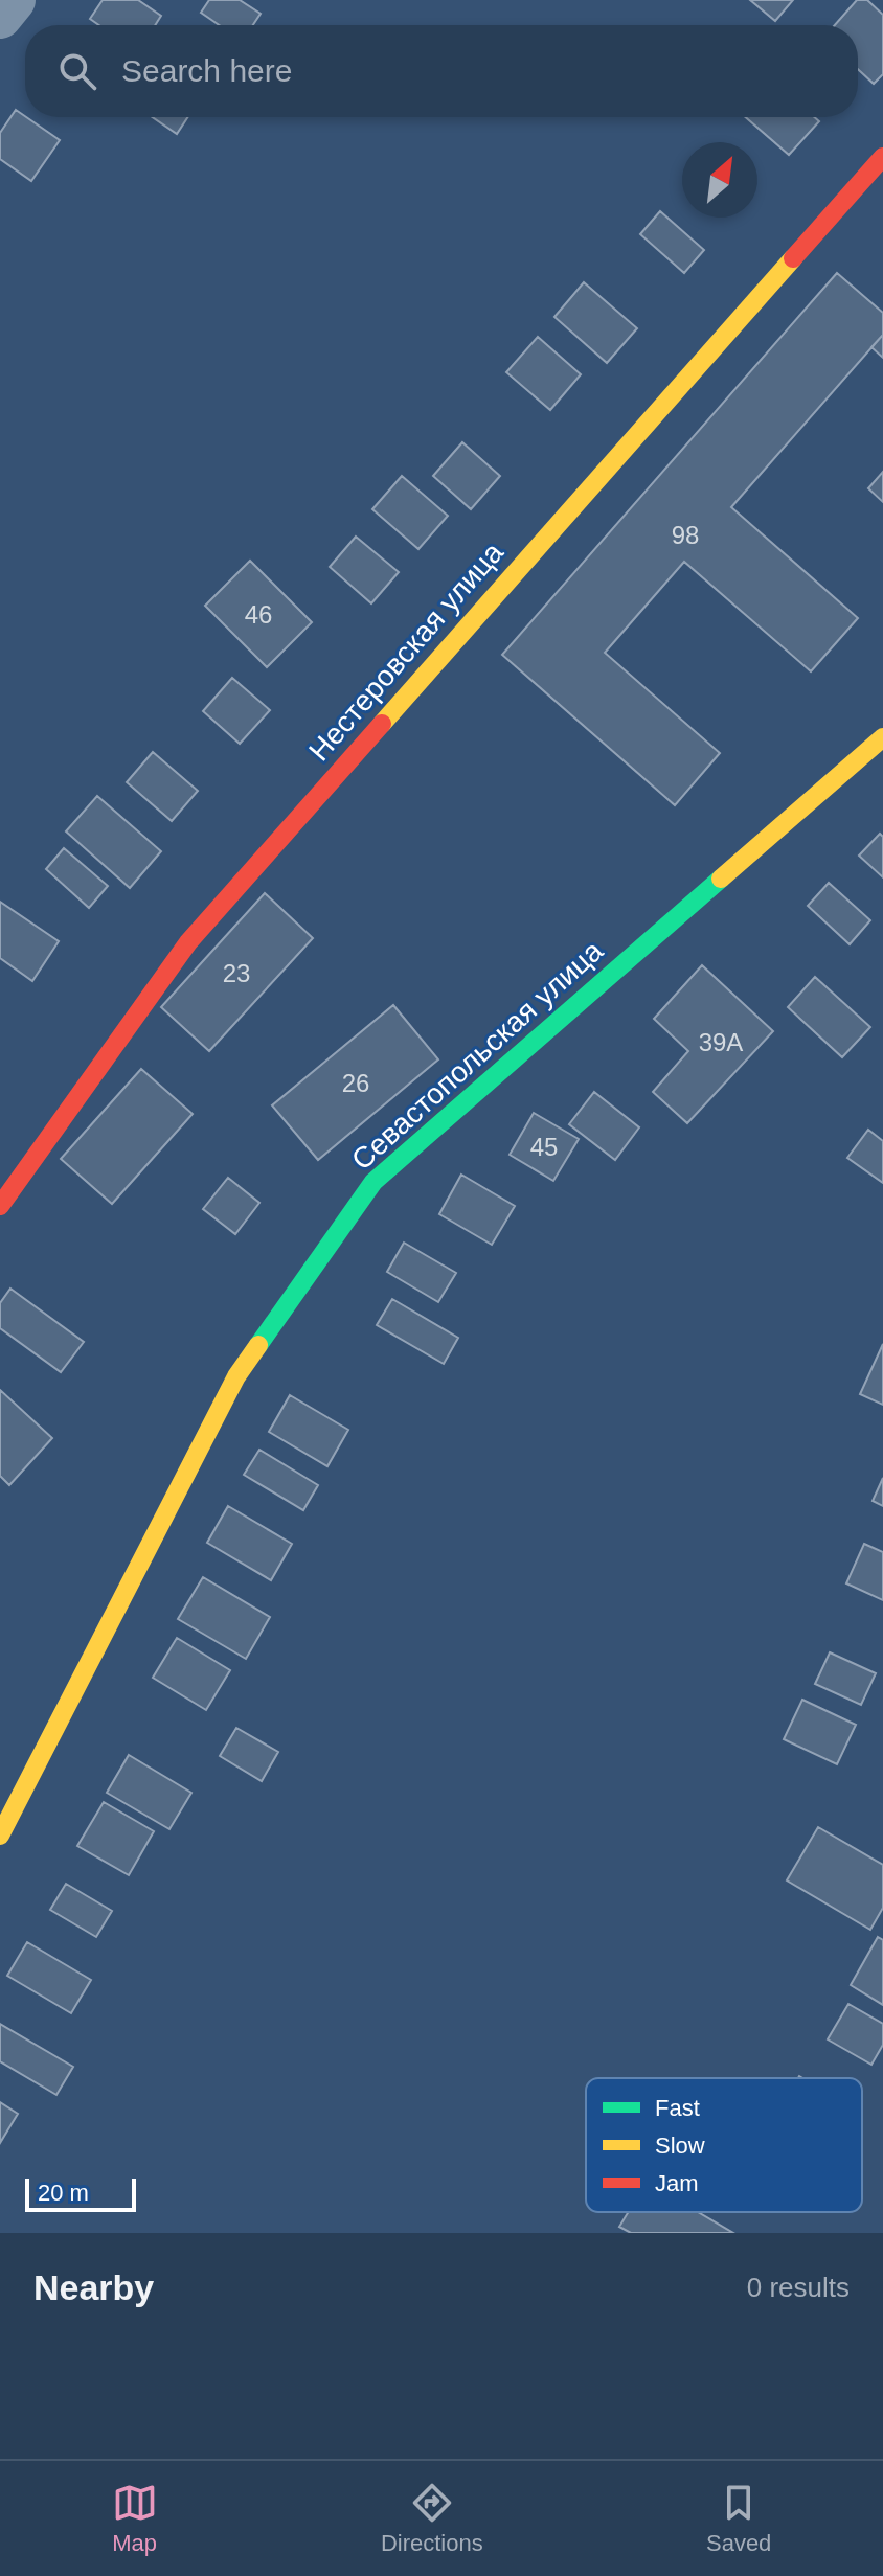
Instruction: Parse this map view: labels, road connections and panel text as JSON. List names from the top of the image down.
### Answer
{
  "streets": {
    "street": ["Нестеровская улица", "Севастопольская улица"]
  },
  "house_numbers": [
    "98",
    "46",
    "23",
    "39А",
    "26",
    "45"
  ],
  "legend": ["Fast", "Slow", "Jam"],
  "scale_bar": "20 m",
  "north": "top right",
  "page": {
    "search": "Search here",
    "scale": "20 m",
    "heading": ["Nearby", "0 results"],
    "nav": ["Map", "Directions", "Saved"]
  }
}
